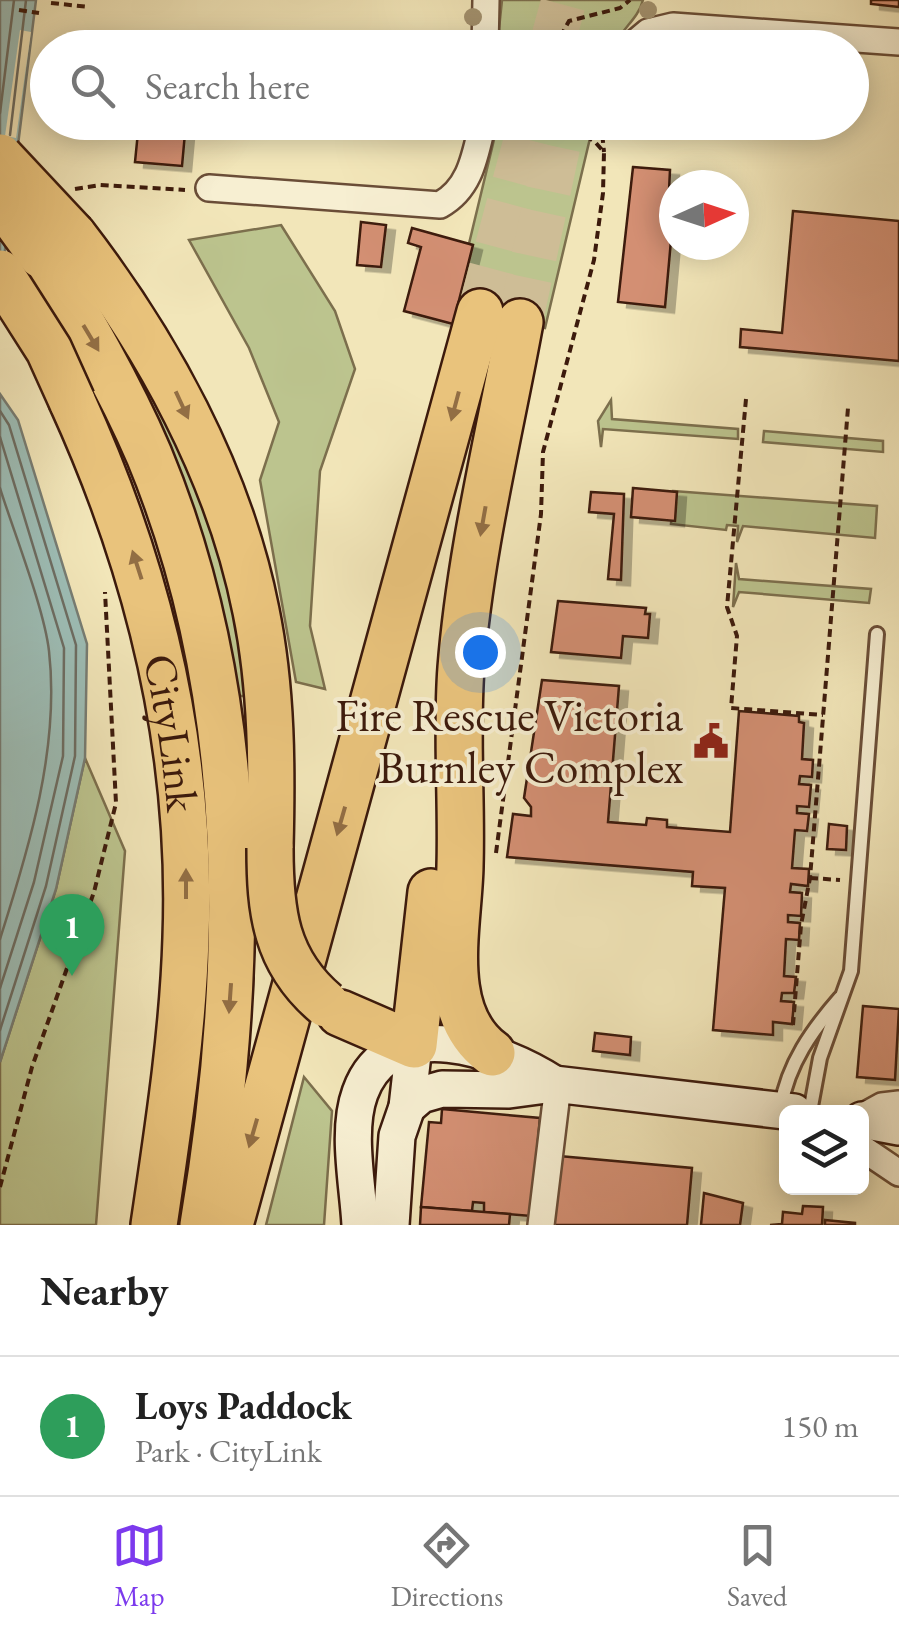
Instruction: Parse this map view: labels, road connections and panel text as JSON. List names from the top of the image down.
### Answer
{
  "streets": {
    "highway": ["CityLink"]
  },
  "places": {
    "public building": ["Fire Rescue Victoria Burnley Complex"]
  },
  "north": "right",
  "page": {
    "search": "Search here",
    "pins": "1",
    "heading": "Nearby",
    "list": [
      {
        "mark": "1",
        "name": "Loys Paddock",
        "note": "Park · CityLink",
        "value": "150 m"
      }
    ],
    "nav": ["Map", "Directions", "Saved"]
  }
}
